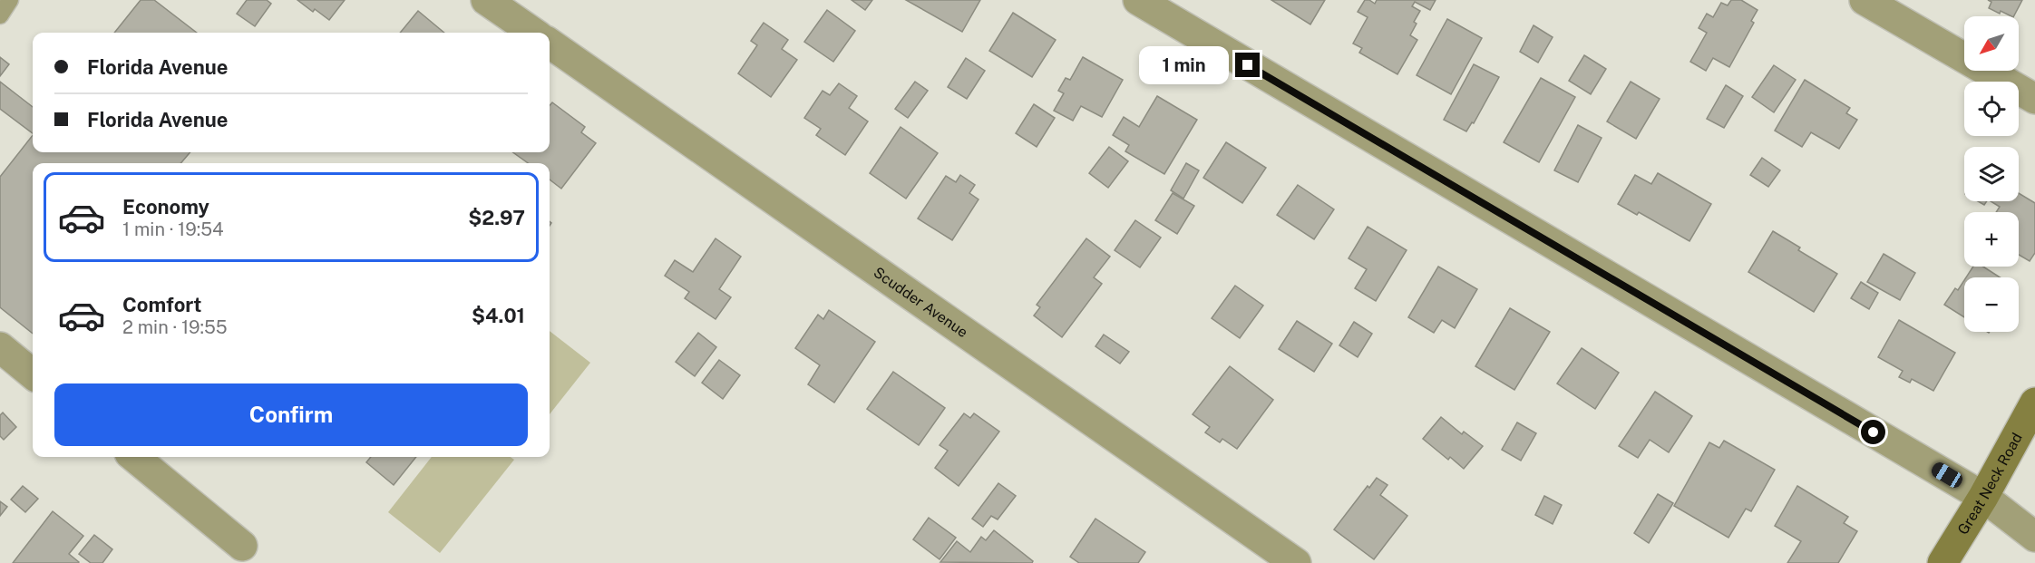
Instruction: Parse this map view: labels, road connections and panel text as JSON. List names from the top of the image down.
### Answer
{
  "streets": {
    "main road": ["Great Neck Road"],
    "street": ["Scudder Avenue"]
  },
  "north": "bottom left",
  "page": {
    "map_buttons": ["+", "−"],
    "banner": ["Florida Avenue", "Florida Avenue"],
    "bubble": "1 min",
    "list": [
      {
        "name": "Economy",
        "note": "1 min · 19:54",
        "value": "$2.97"
      },
      {
        "name": "Comfort",
        "note": "2 min · 19:55",
        "value": "$4.01"
      }
    ],
    "buttons": "Confirm"
  }
}
